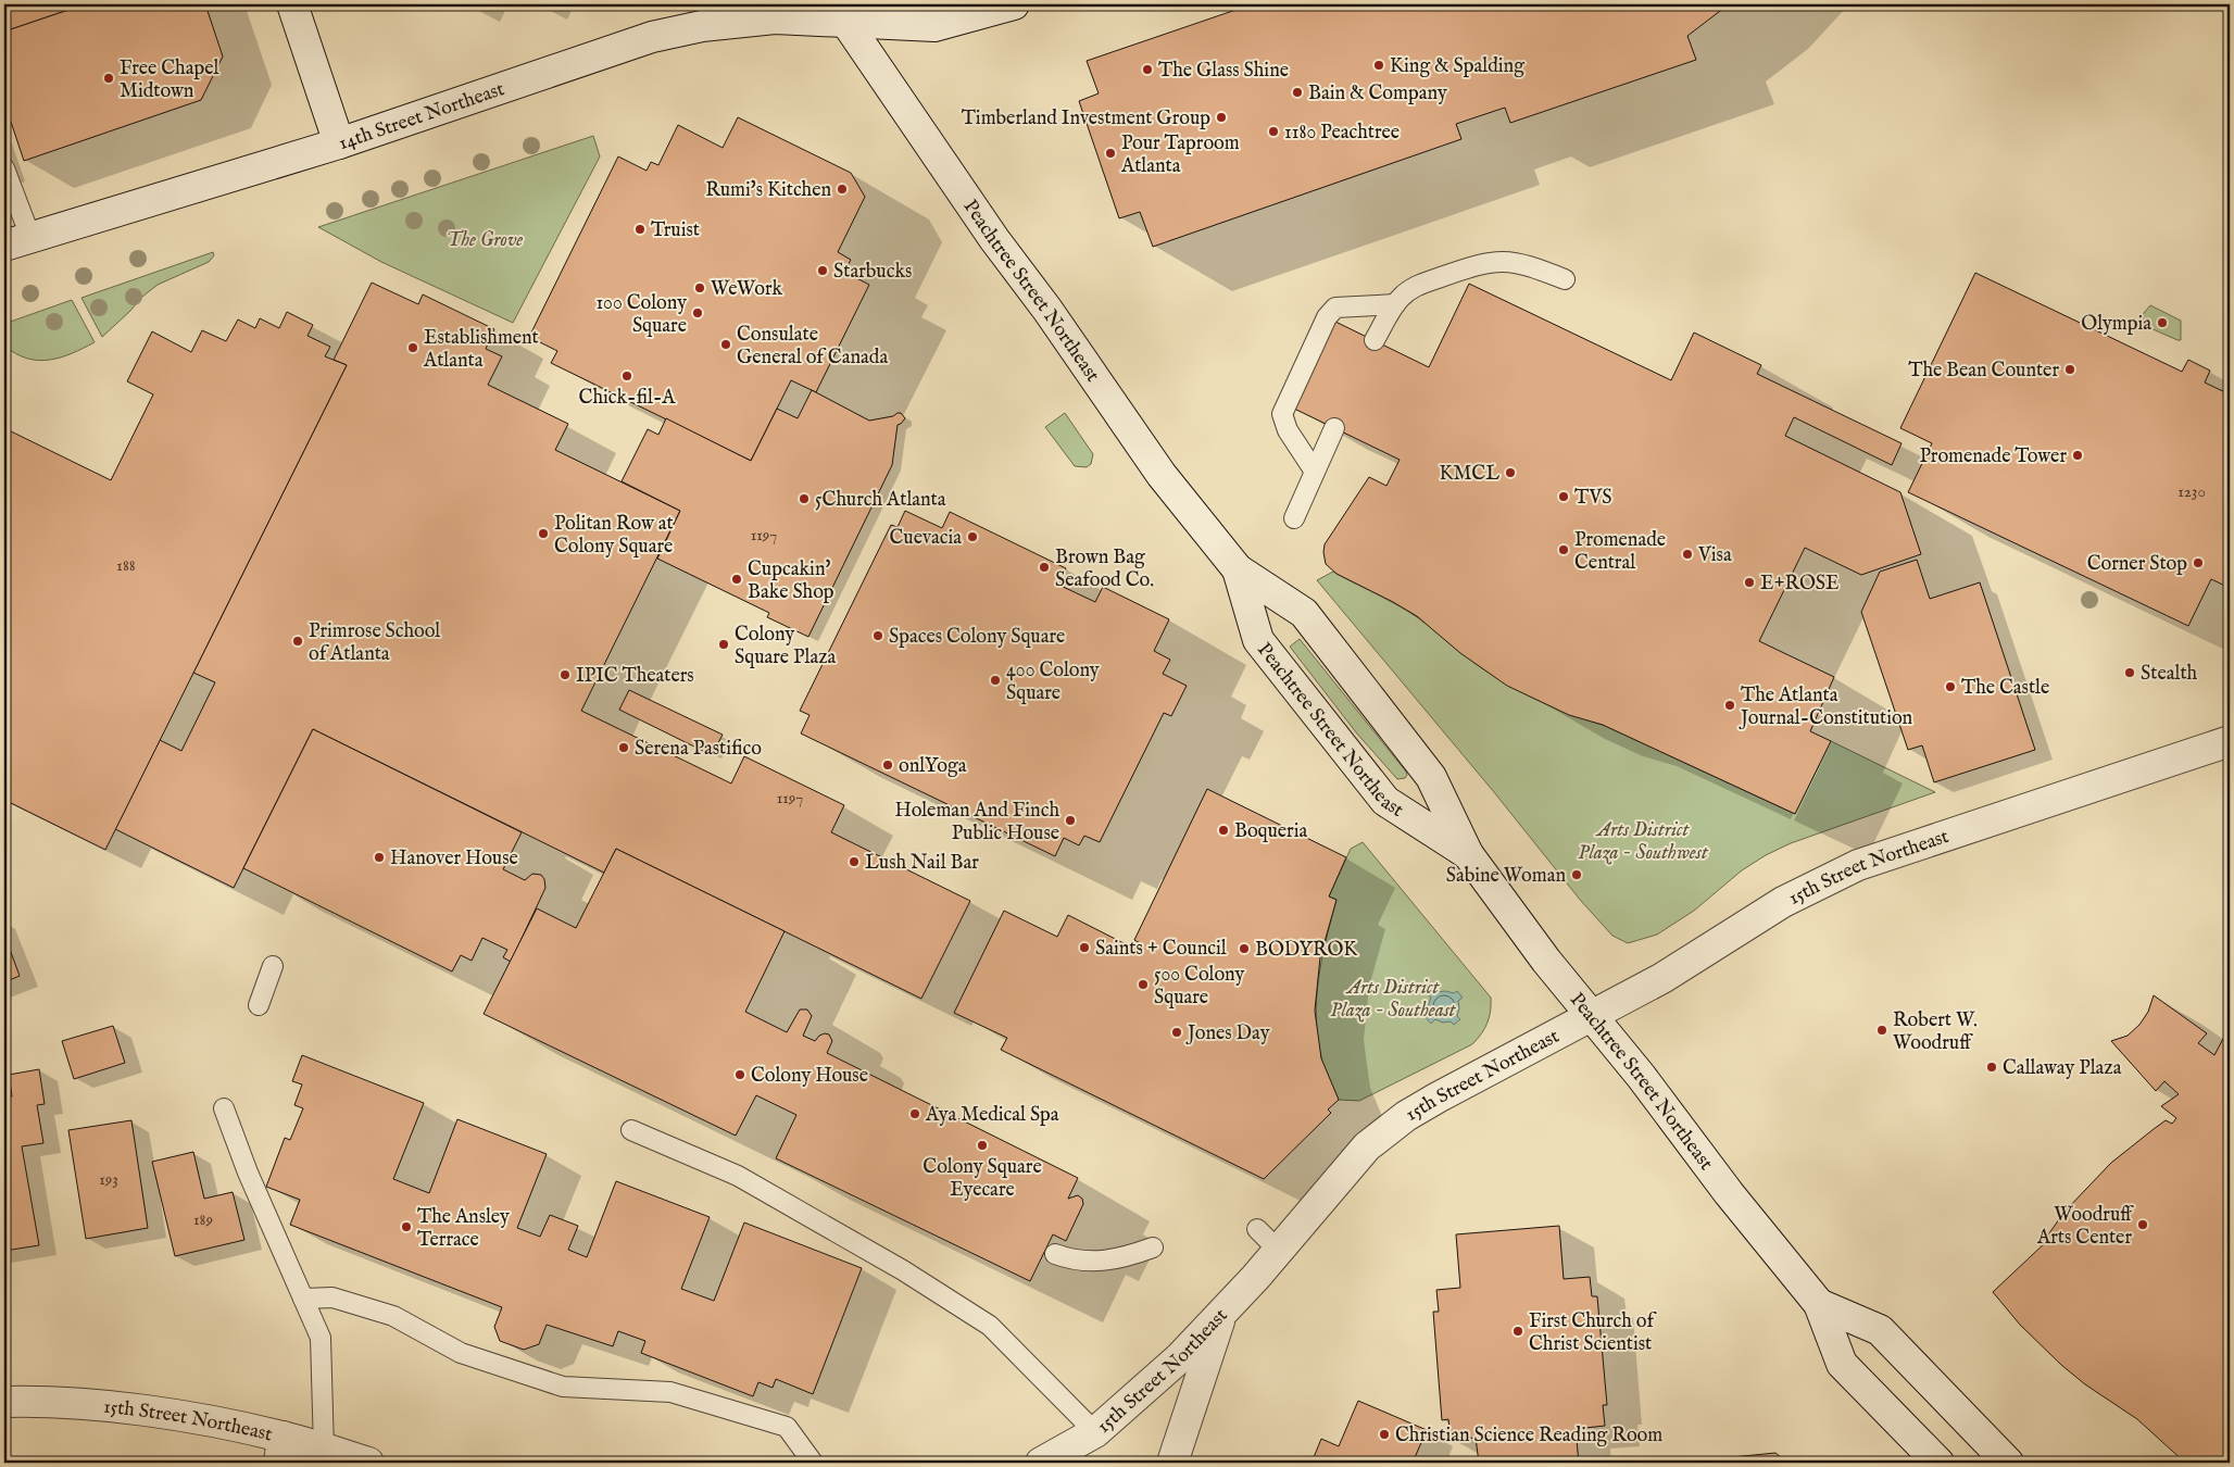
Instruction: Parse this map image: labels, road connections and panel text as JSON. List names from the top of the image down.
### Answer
{
  "streets": {
    "main road": ["14th Street Northeast", "Peachtree Street Northeast", "15th Street Northeast"]
  },
  "crossings": [
    ["14th Street Northeast", "Peachtree Street Northeast"],
    ["Peachtree Street Northeast", "15th Street Northeast"]
  ],
  "parks": ["The Grove", "Arts District Plaza - Southwest", "Arts District Plaza - Southeast"],
  "places": [
    "King & Spalding",
    "The Glass Shine",
    "Free Chapel Midtown",
    "Bain & Company",
    "Timberland Investment Group",
    "1180 Peachtree",
    "Pour Taproom Atlanta",
    "Rumi's Kitchen",
    "Truist",
    "Starbucks",
    "WeWork",
    "100 Colony Square",
    "Olympia",
    "Consulate General of Canada",
    "Establishment Atlanta",
    "The Bean Counter",
    "Chick-fil-A",
    "Promenade Tower",
    "KMCL",
    "TVS",
    "5Church Atlanta",
    "Politan Row at Colony Square",
    "Cuevacia",
    "Promenade Central",
    "Visa",
    "Corner Stop",
    "Brown Bag Seafood Co.",
    "Cupcakin' Bake Shop",
    "E+ROSE",
    "Spaces Colony Square",
    "Primrose School of Atlanta",
    "Colony Square Plaza",
    "Stealth",
    "IPIC Theaters",
    "400 Colony Square",
    "The Castle",
    "The Atlanta Journal-Constitution",
    "Serena Pastifico",
    "onlYoga",
    "Holeman And Finch Public House",
    "Boqueria",
    "Hanover House",
    "Lush Nail Bar",
    "Sabine Woman",
    "Saints + Council",
    "BODYROK",
    "500 Colony Square",
    "Robert W. Woodruff",
    "Jones Day",
    "Callaway Plaza",
    "Colony House",
    "Aya Medical Spa",
    "Colony Square Eyecare",
    "Woodruff Arts Center",
    "The Ansley Terrace",
    "First Church of Christ Scientist",
    "Christian Science Reading Room"
  ],
  "house_numbers": [
    "1230",
    "1197",
    "188",
    "1197",
    "193",
    "189"
  ]
}
